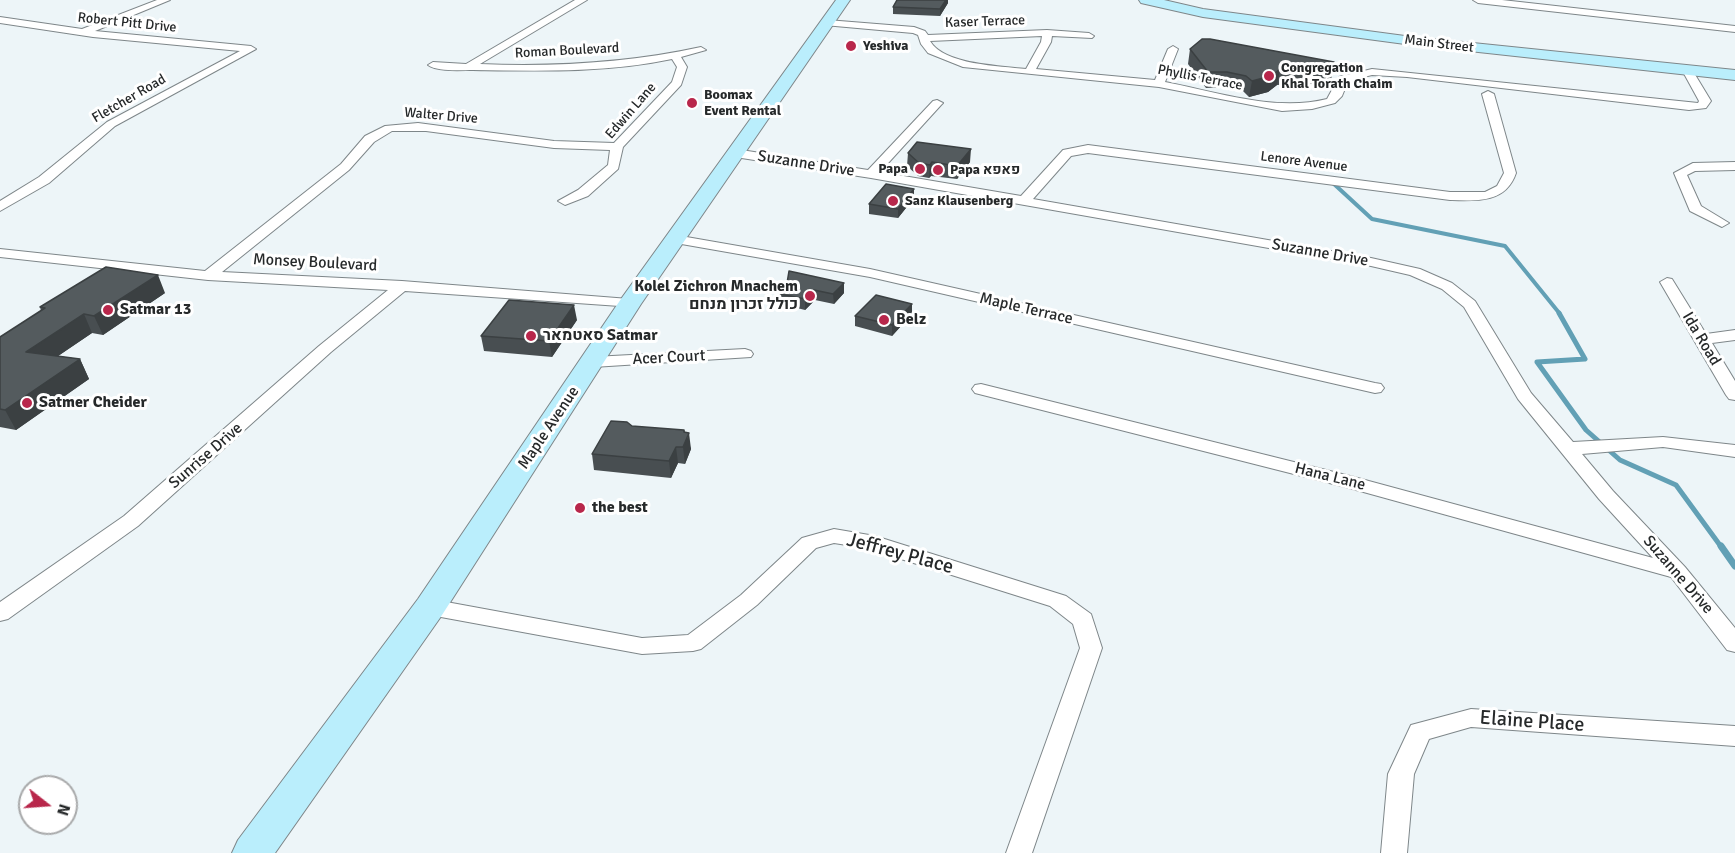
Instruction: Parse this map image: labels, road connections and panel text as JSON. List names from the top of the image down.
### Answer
{
  "streets": {
    "street": [
      "Kaser Terrace",
      "Robert Pitt Drive",
      "Main Street",
      "Roman Boulevard",
      "Phyllis Terrace",
      "Fletcher Road",
      "Edwin Lane",
      "Walter Drive",
      "Lenore Avenue",
      "Suzanne Drive",
      "Monsey Boulevard",
      "Maple Terrace",
      "Ida Road",
      "Acer Court",
      "Maple Avenue",
      "Sunrise Drive",
      "Hana Lane",
      "Jeffrey Place",
      "Elaine Place"
    ]
  },
  "crossings": [
    ["Kaser Terrace", "Phyllis Terrace"],
    ["Robert Pitt Drive", "Fletcher Road"],
    ["Main Street", "Phyllis Terrace"],
    ["Roman Boulevard", "Edwin Lane"],
    ["Phyllis Terrace", "Maple Avenue"],
    ["Edwin Lane", "Walter Drive"],
    ["Walter Drive", "Monsey Boulevard"],
    ["Lenore Avenue", "Suzanne Drive"],
    ["Suzanne Drive", "Maple Avenue"],
    ["Suzanne Drive", "Hana Lane"],
    ["Monsey Boulevard", "Maple Avenue"],
    ["Monsey Boulevard", "Sunrise Drive"],
    ["Maple Terrace", "Maple Avenue"],
    ["Acer Court", "Maple Avenue"],
    ["Maple Avenue", "Jeffrey Place"]
  ],
  "places": [
    "Yeshiva",
    "Congregation Khal Torath Chaim",
    "Boomax Event Rental",
    "Papa",
    "Papa פאפא",
    "Sanz Klausenberg",
    "Kolel Zichron Mnachem כולל זכרון מנחם",
    "Satmar 13",
    "Belz",
    "סאטמאר Satmar",
    "Satmer Cheider",
    "the best"
  ],
  "north": "right"
}
